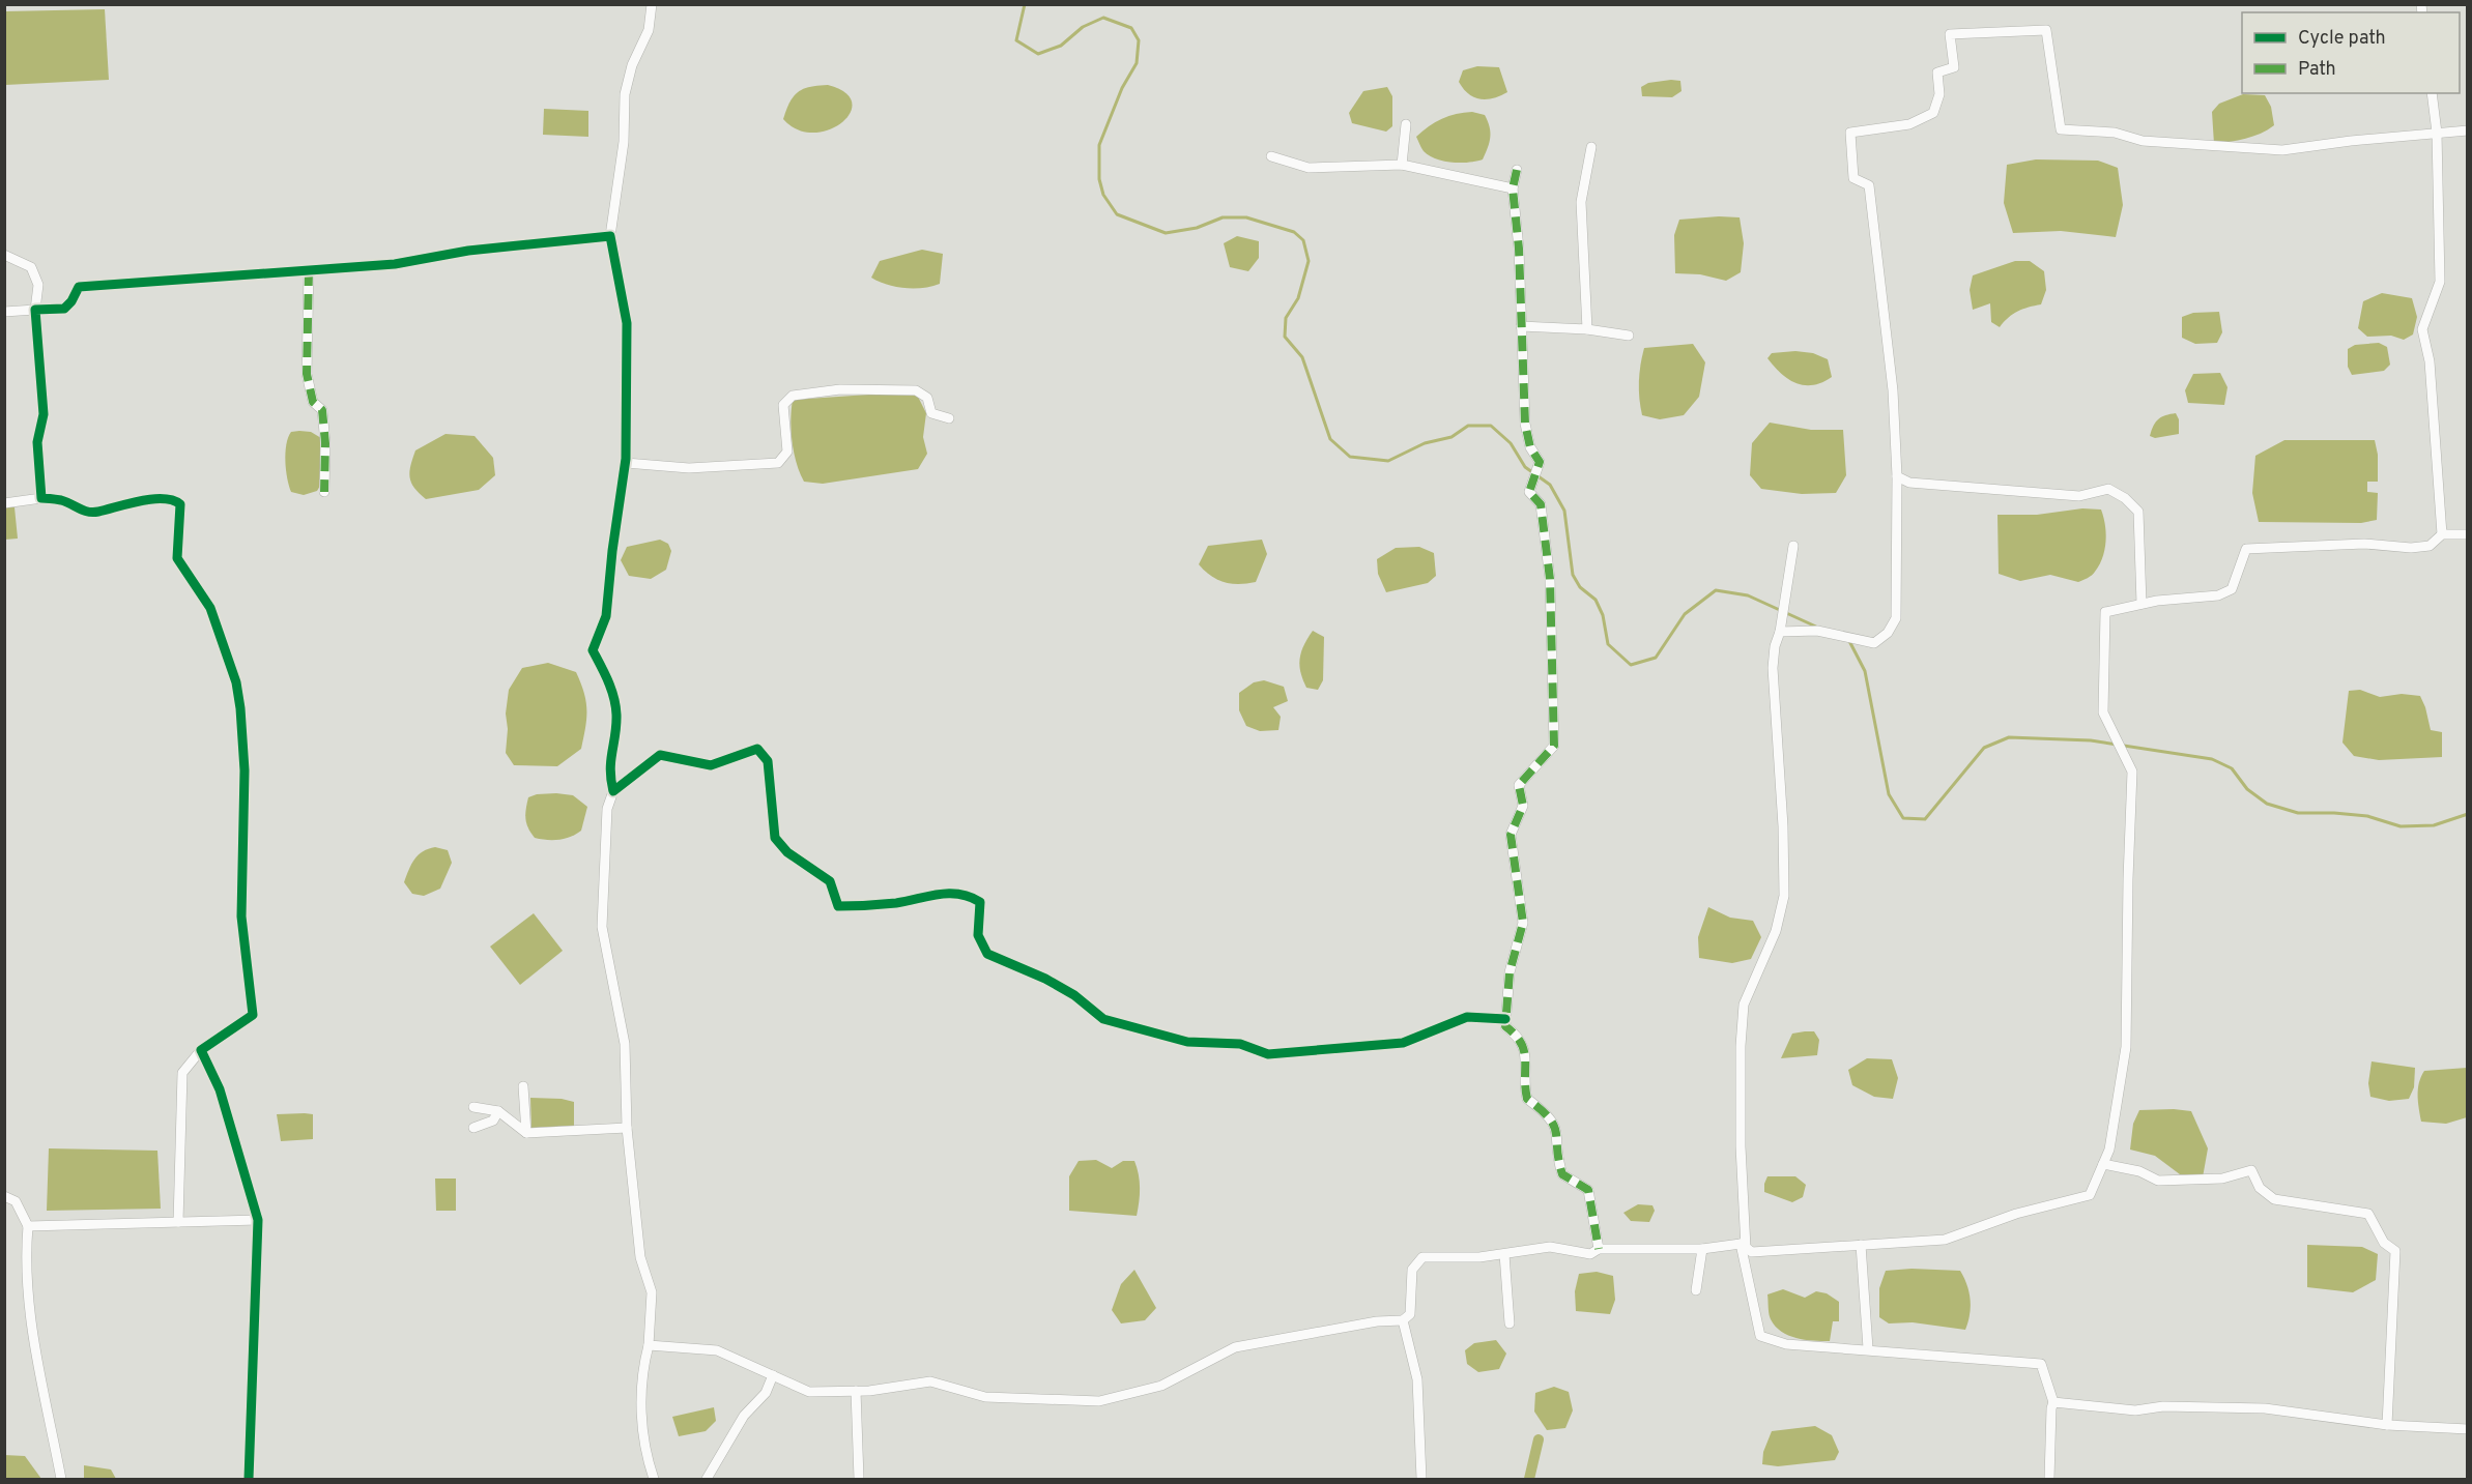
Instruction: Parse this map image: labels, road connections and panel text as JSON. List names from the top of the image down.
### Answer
{
  "legend": ["Cycle path", "Path"]
}
